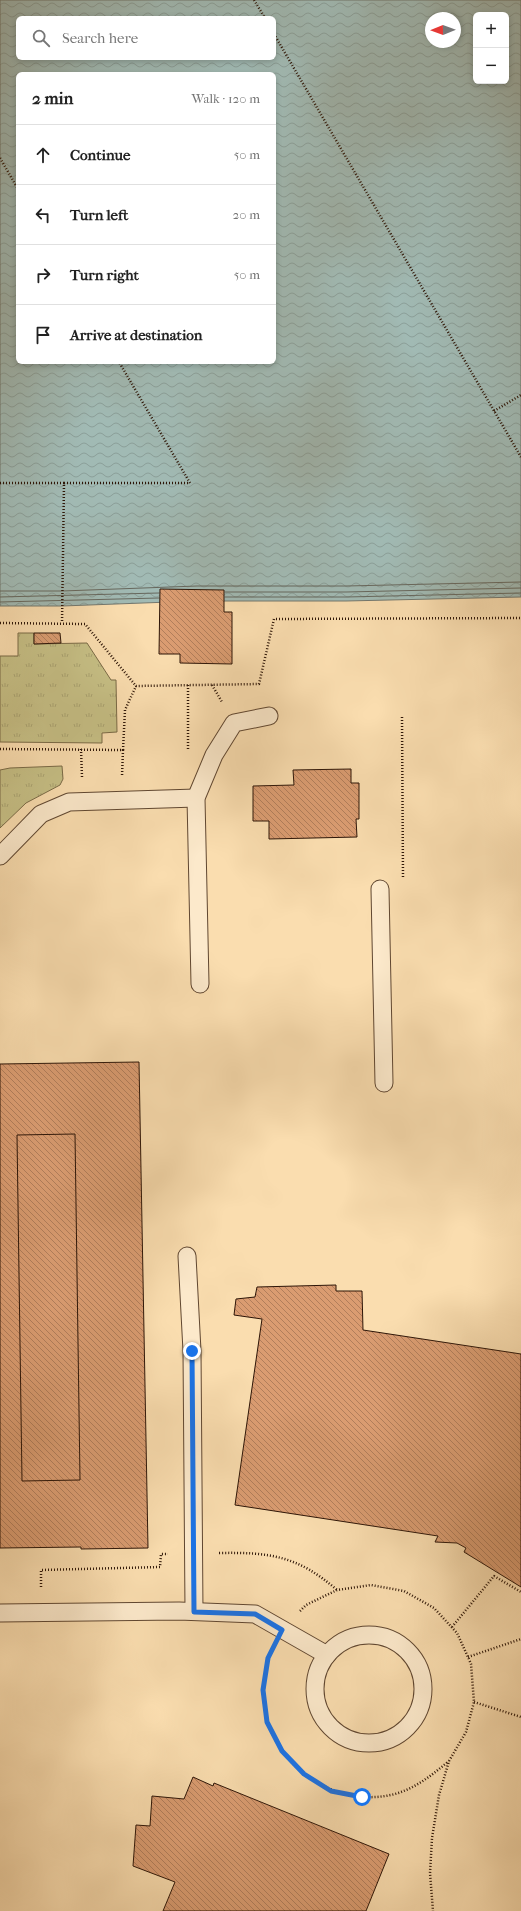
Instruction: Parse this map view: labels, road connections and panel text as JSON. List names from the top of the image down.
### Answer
{
  "north": "left",
  "page": {
    "map_buttons": ["+", "−"],
    "search": "Search here",
    "heading": ["2 min", "Walk · 120 m"],
    "list": [
      ["Continue", "50 m"],
      ["Turn left", "20 m"],
      ["Turn right", "50 m"],
      "Arrive at destination"
    ]
  }
}
